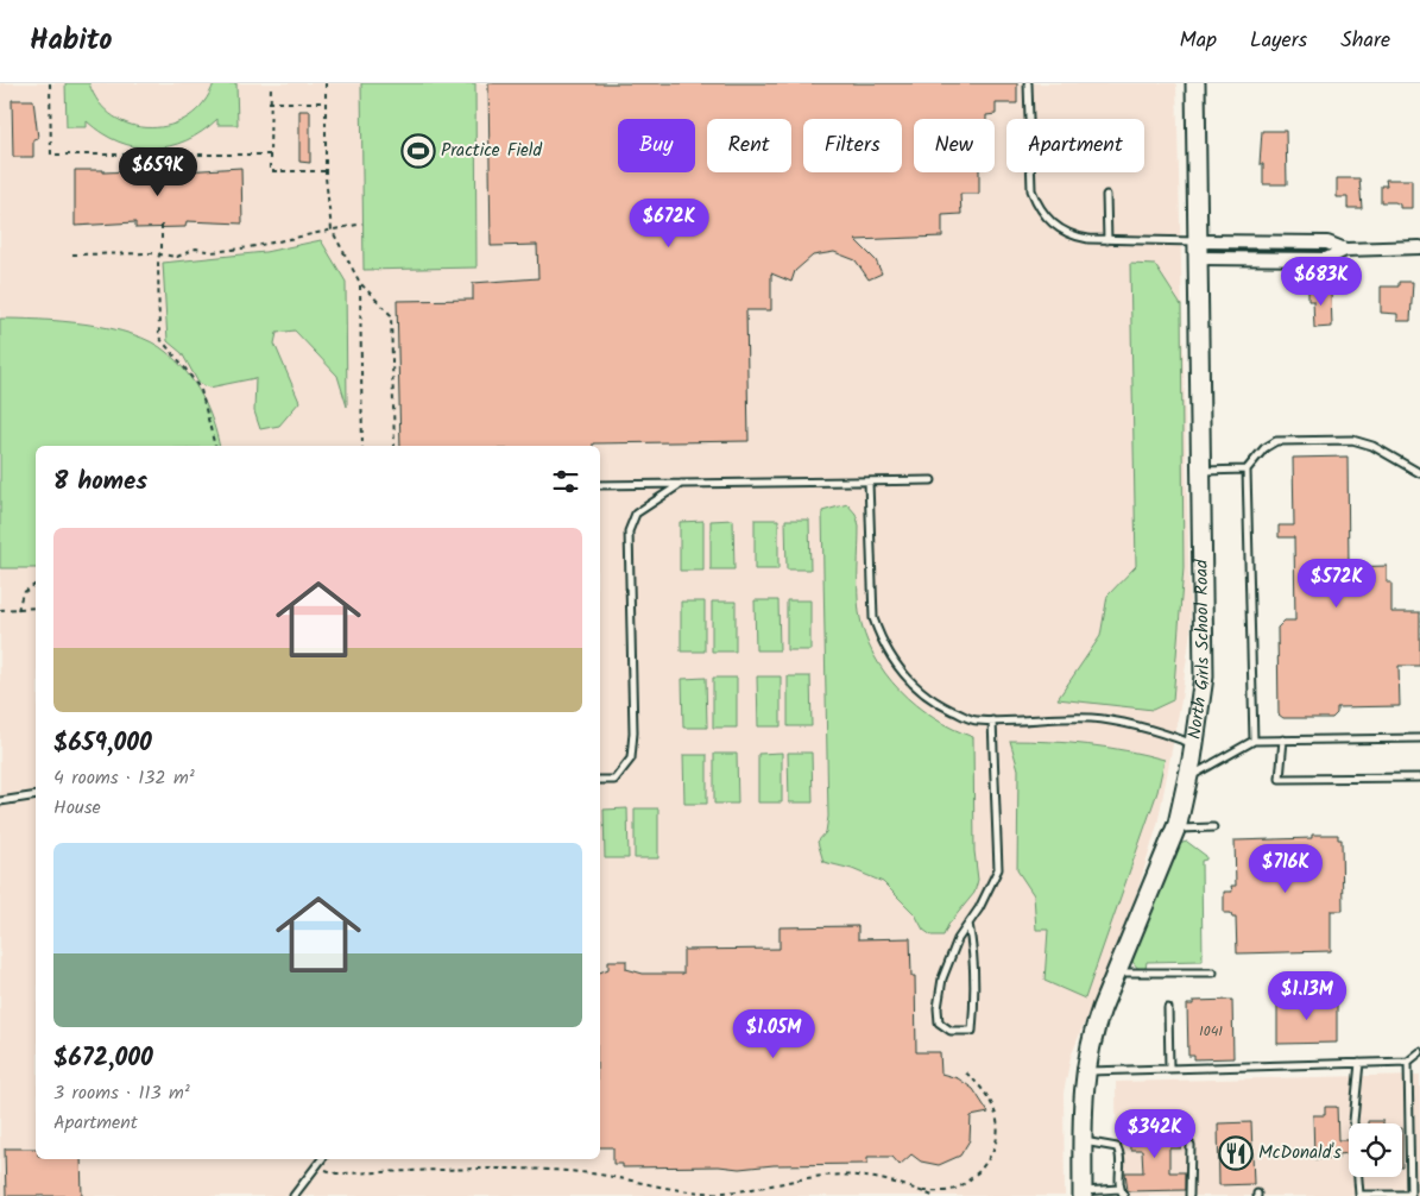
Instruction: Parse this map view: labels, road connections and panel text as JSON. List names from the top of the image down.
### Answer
{
  "streets": {
    "main road": ["North Girls School Road"]
  },
  "places": {
    "sports": ["Practice Field"],
    "restaurant": ["McDonald's"]
  },
  "house_numbers": ["1041"],
  "page": {
    "header": "Habito",
    "nav": ["Map", "Layers", "Share"],
    "chip": [
      "Buy",
      "Rent",
      "Filters",
      "New",
      "Apartment"
    ],
    "price": [
      "$659K",
      "$672K",
      "$683K",
      "$572K",
      "$716K",
      "$1.13M",
      "$1.05M",
      "$342K"
    ],
    "heading": "8 homes",
    "list": [
      {
        "name": "$659,000",
        "note": "4 rooms · 132 m² · House"
      },
      {
        "name": "$672,000",
        "note": "3 rooms · 113 m² · Apartment"
      }
    ]
  }
}
